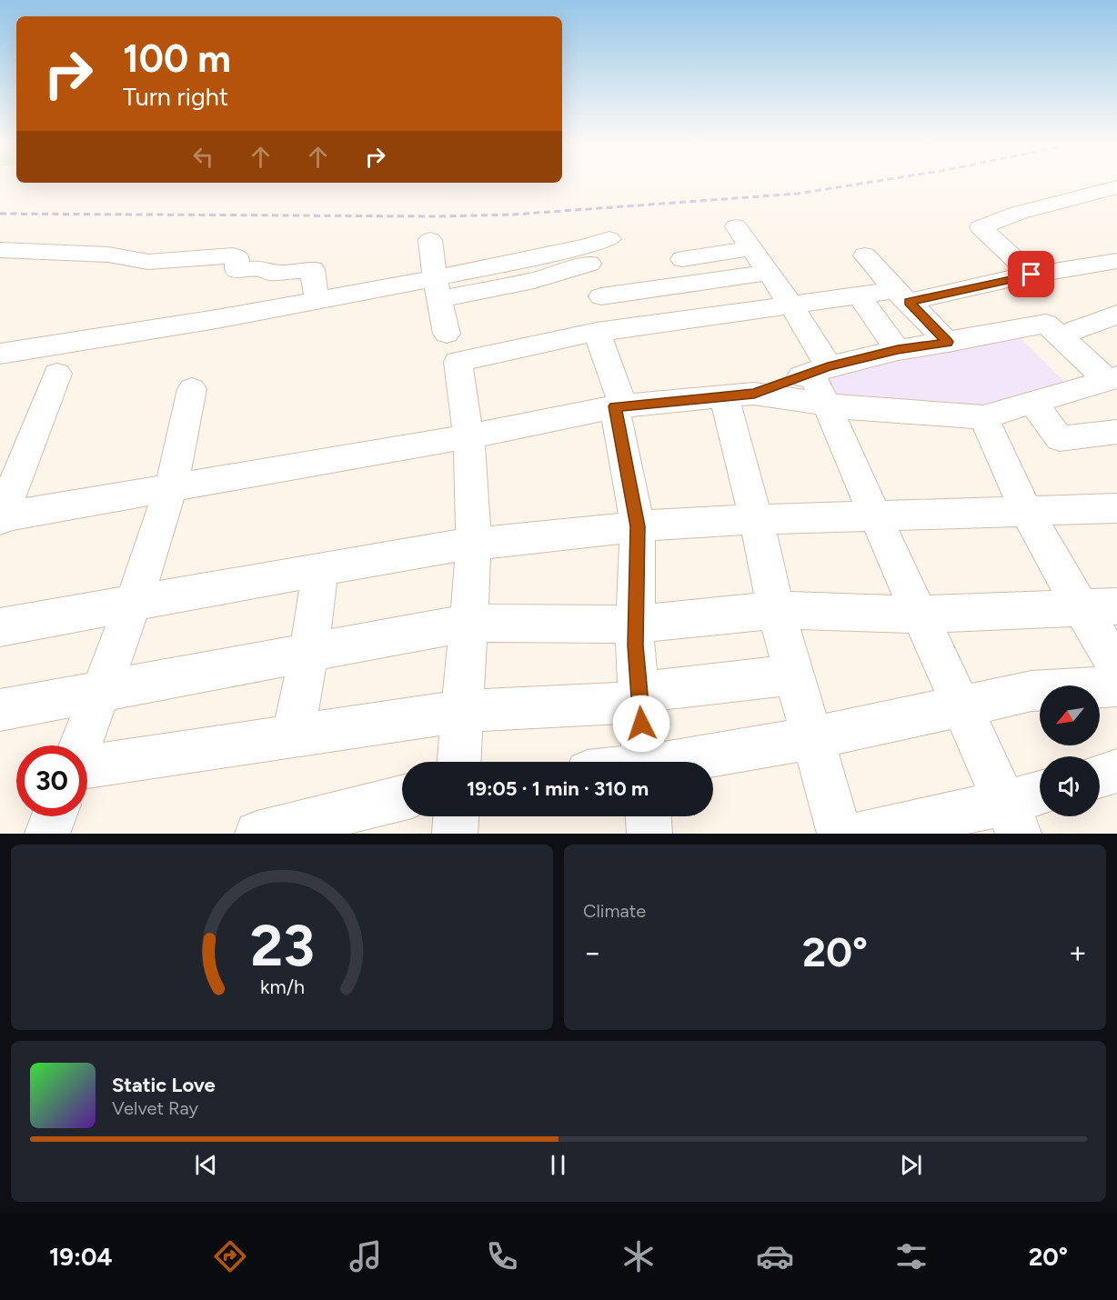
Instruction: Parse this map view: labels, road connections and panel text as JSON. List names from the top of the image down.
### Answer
{
  "north": "bottom left",
  "page": {
    "turn": ["100 m", "Turn right"],
    "limit": "30",
    "trip": "19:05 · 1 min · 310 m",
    "tile": "Climate",
    "heat": ["−", "20°", "+"],
    "song": ["Static Love", "Velvet Ray"],
    "tabs": ["19:04", "20°"],
    "gauge": ["23", "km/h"]
  }
}
